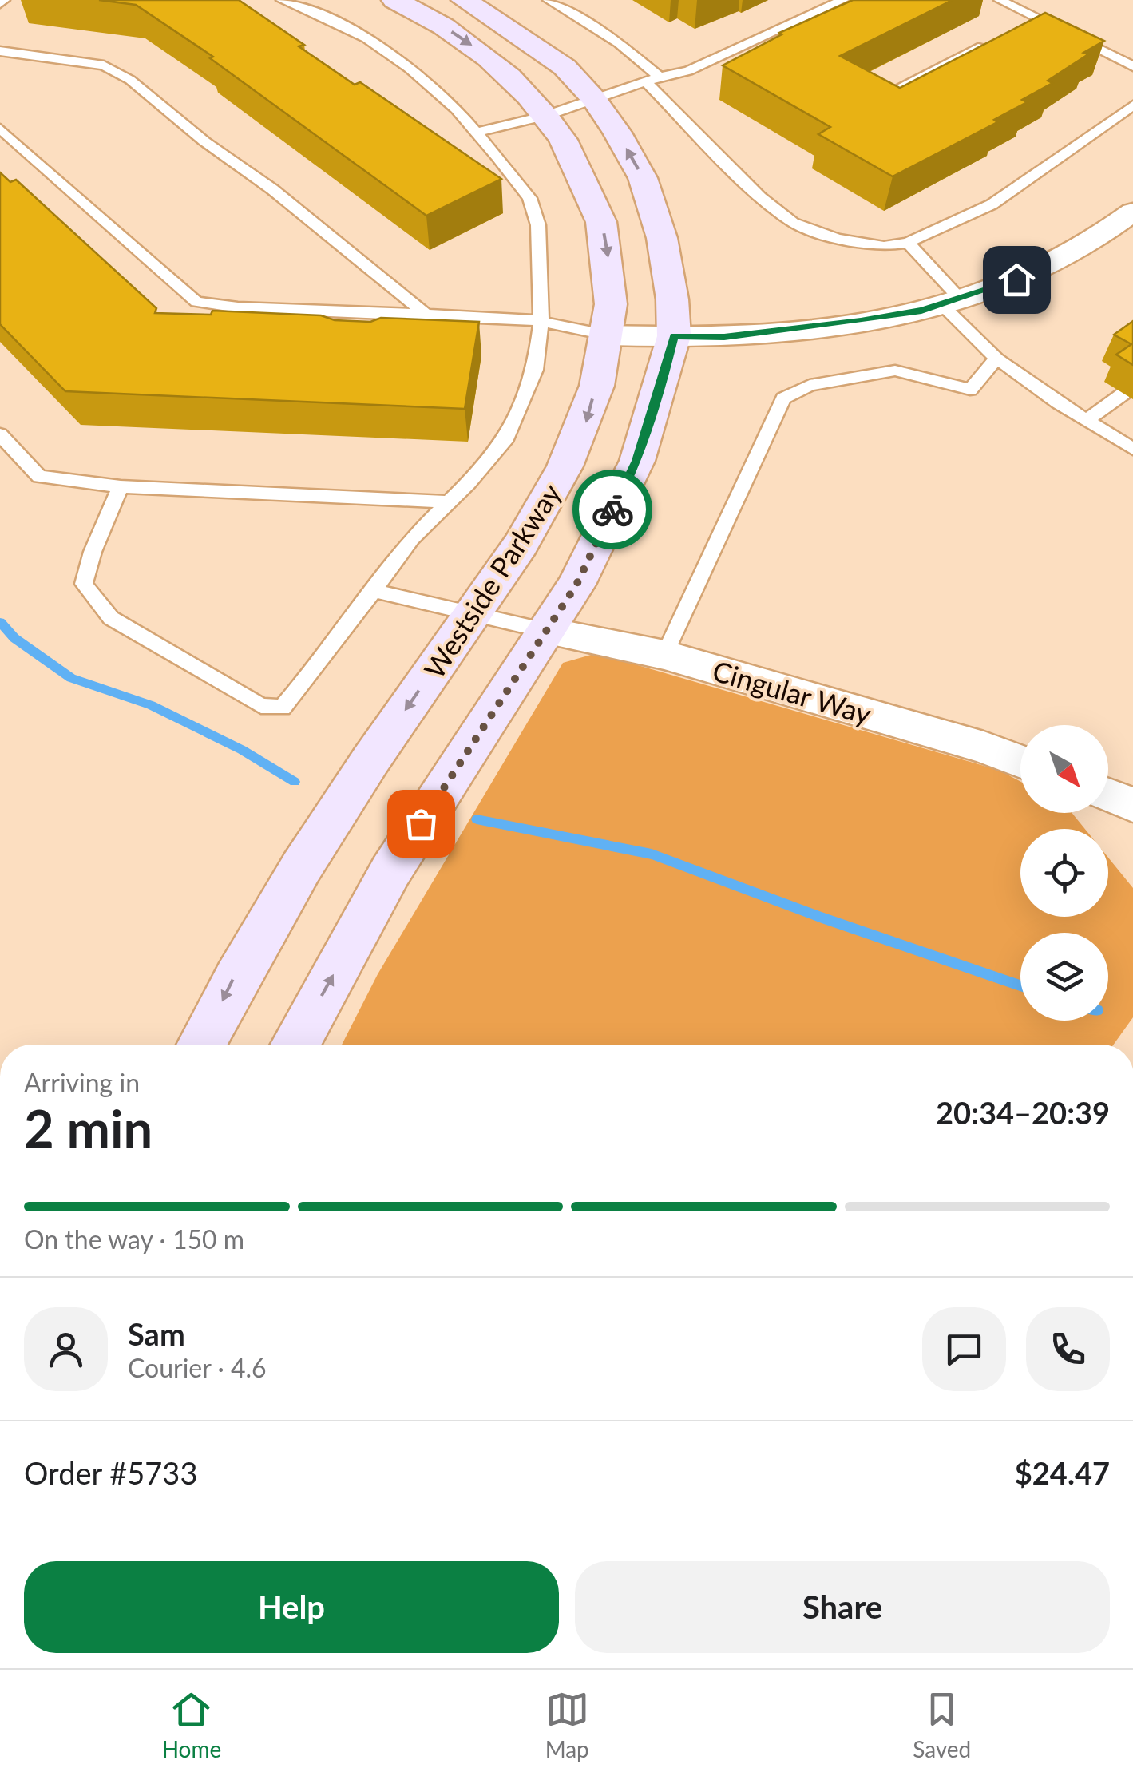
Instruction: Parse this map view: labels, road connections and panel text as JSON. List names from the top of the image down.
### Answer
{
  "streets": {
    "main road": ["Westside Parkway"],
    "street": ["Cingular Way"]
  },
  "north": "bottom right",
  "page": {
    "heading": ["2 min", "Arriving in", "20:34–20:39"],
    "panel": [
      "Sam",
      "Courier · 4.6",
      "Order #5733",
      "$24.47"
    ],
    "bar": "On the way · 150 m",
    "buttons": ["Help", "Share"],
    "tabs": ["Home", "Map", "Saved"]
  }
}
